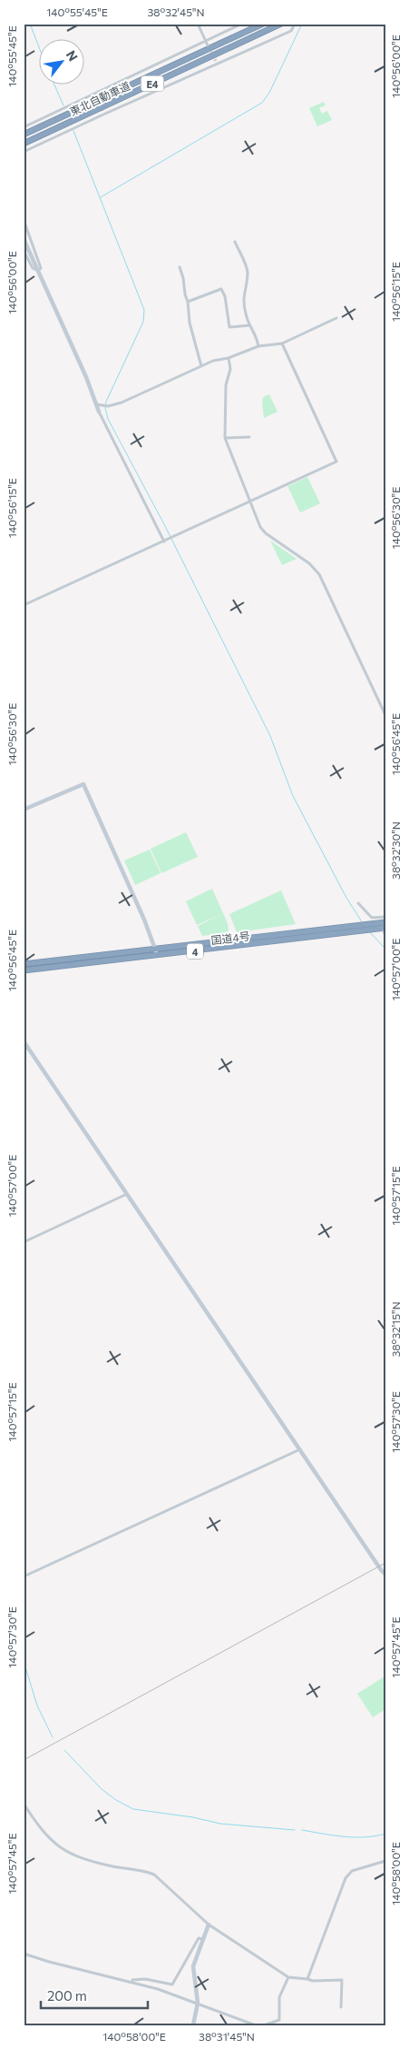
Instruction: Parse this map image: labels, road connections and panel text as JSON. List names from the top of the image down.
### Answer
{
  "streets": {
    "highway": [
      "E4",
      "東北自動車道",
      "国道4号",
      "4"
    ]
  },
  "scale_bar": "200 m",
  "north": "top right",
  "coordinates": [
    "140°55'45\"E",
    "38°32'45\"N",
    "140°56'00\"E",
    "140°56'15\"E",
    "140°56'30\"E",
    "140°56'45\"E",
    "38°32'30\"N",
    "140°57'00\"E",
    "140°57'15\"E",
    "38°32'15\"N",
    "140°57'30\"E",
    "140°57'45\"E",
    "140°58'00\"E",
    "38°31'45\"N"
  ]
}
